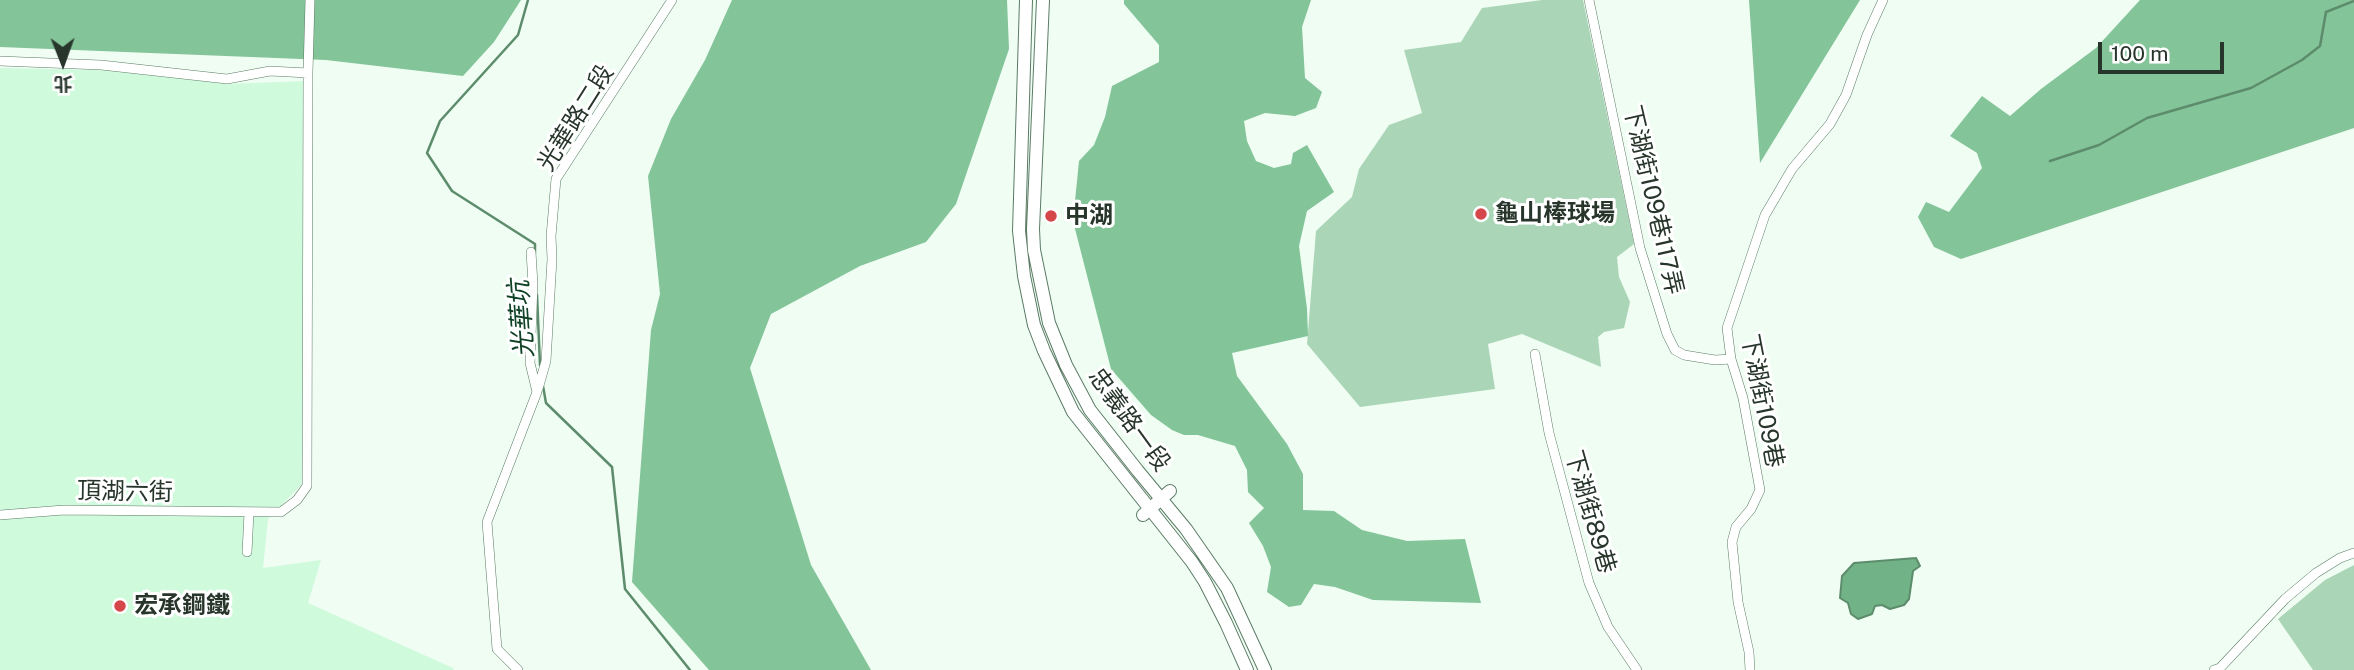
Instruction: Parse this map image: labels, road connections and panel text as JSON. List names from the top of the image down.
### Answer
{
  "streets": {
    "main road": ["忠義路一段"],
    "street": [
      "光華路二段",
      "下湖街109巷117弄",
      "下湖街109巷",
      "頂湖六街",
      "下湖街89巷"
    ]
  },
  "crossings": [
    ["下湖街109巷117弄", "下湖街109巷"]
  ],
  "water": ["光華坑"],
  "places": ["龜山棒球場", "中湖", "宏承鋼鐵"],
  "scale_bar": "100 m",
  "north": "bottom"
}
